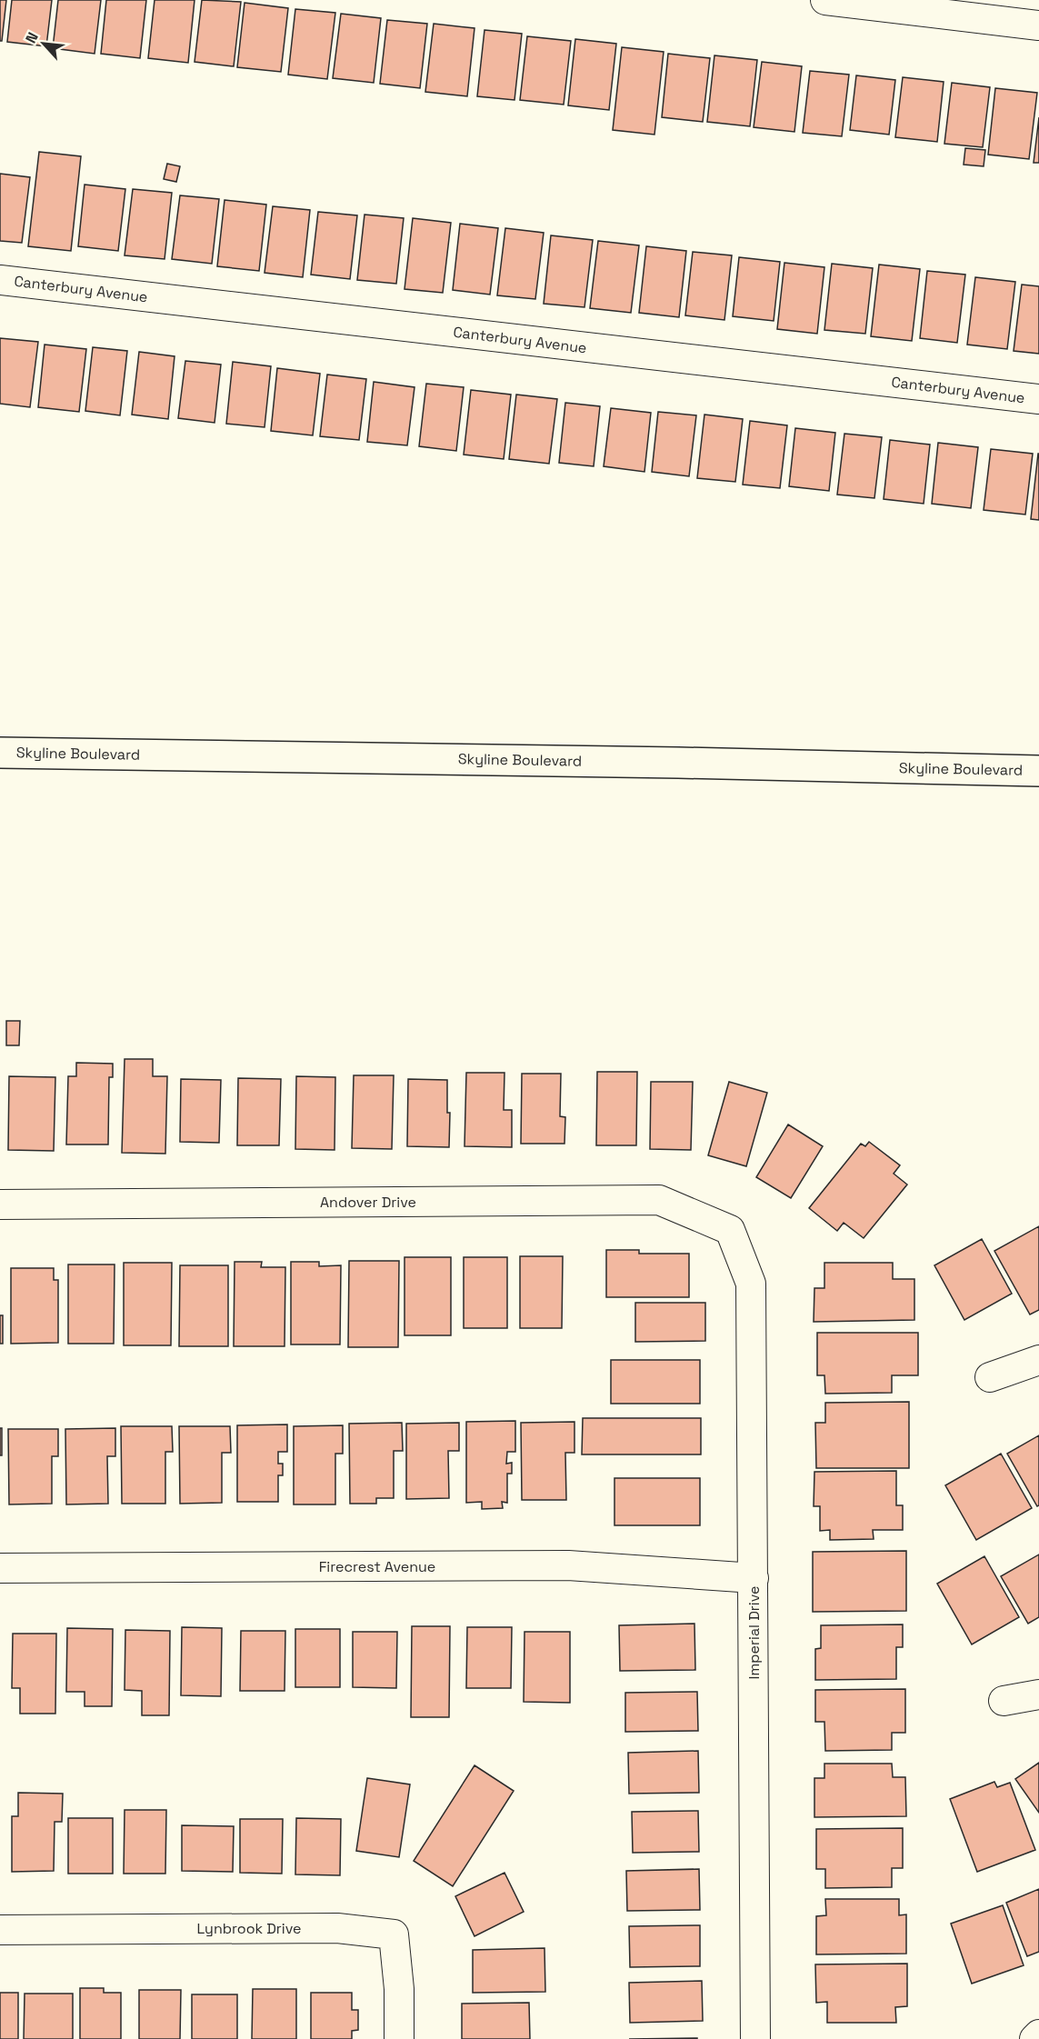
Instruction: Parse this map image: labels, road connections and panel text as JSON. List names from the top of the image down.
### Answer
{
  "streets": {
    "main road": ["Skyline Boulevard"],
    "street": [
      "Canterbury Avenue",
      "Andover Drive",
      "Firecrest Avenue",
      "Imperial Drive",
      "Lynbrook Drive"
    ]
  },
  "crossings": [
    ["Andover Drive", "Imperial Drive"],
    ["Firecrest Avenue", "Imperial Drive"]
  ],
  "north": "top left"
}
